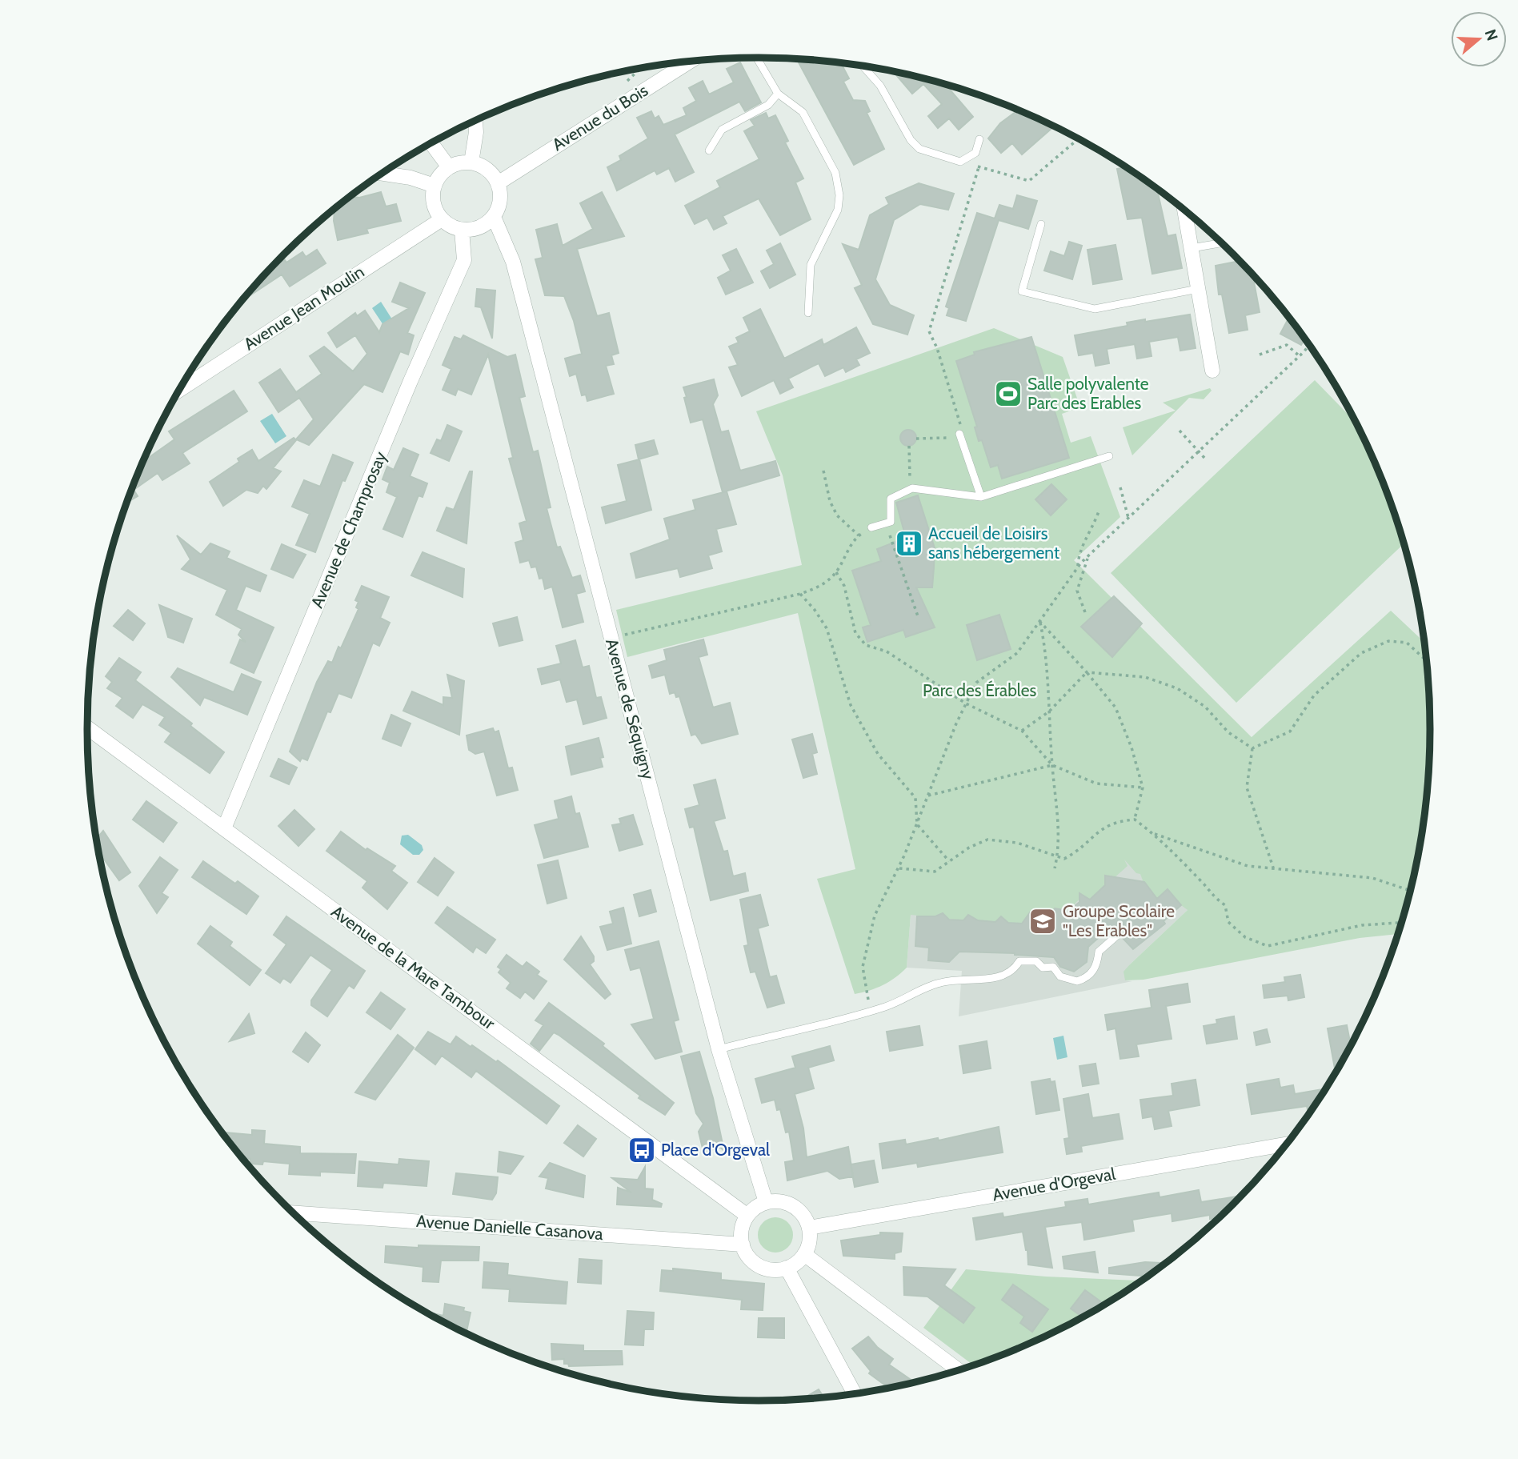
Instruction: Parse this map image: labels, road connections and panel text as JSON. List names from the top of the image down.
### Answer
{
  "streets": {
    "street": [
      "Avenue du Bois",
      "Avenue Jean Moulin",
      "Avenue de Champrosay",
      "Avenue de Séquigny",
      "Avenue de la Mare Tambour",
      "Avenue d'Orgeval",
      "Avenue Danielle Casanova"
    ]
  },
  "crossings": [
    ["Avenue du Bois", "Avenue Jean Moulin"],
    ["Avenue du Bois", "Avenue de Champrosay"],
    ["Avenue du Bois", "Avenue de Séquigny"],
    ["Avenue Jean Moulin", "Avenue de Champrosay"],
    ["Avenue Jean Moulin", "Avenue de Séquigny"],
    ["Avenue de Champrosay", "Avenue de Séquigny"],
    ["Avenue de Champrosay", "Avenue de la Mare Tambour"],
    ["Avenue de Séquigny", "Avenue de la Mare Tambour"],
    ["Avenue de Séquigny", "Avenue d'Orgeval"],
    ["Avenue de Séquigny", "Avenue Danielle Casanova"],
    ["Avenue de la Mare Tambour", "Avenue d'Orgeval"],
    ["Avenue de la Mare Tambour", "Avenue Danielle Casanova"],
    ["Avenue d'Orgeval", "Avenue Danielle Casanova"]
  ],
  "parks": ["Parc des Érables"],
  "places": {
    "sports": ["Salle polyvalente Parc des Erables"],
    "building": ["Accueil de Loisirs sans hébergement"],
    "school or university": ["Groupe Scolaire \"Les Erables\""],
    "bus stop": ["Place d'Orgeval"]
  },
  "north": "right"
}
